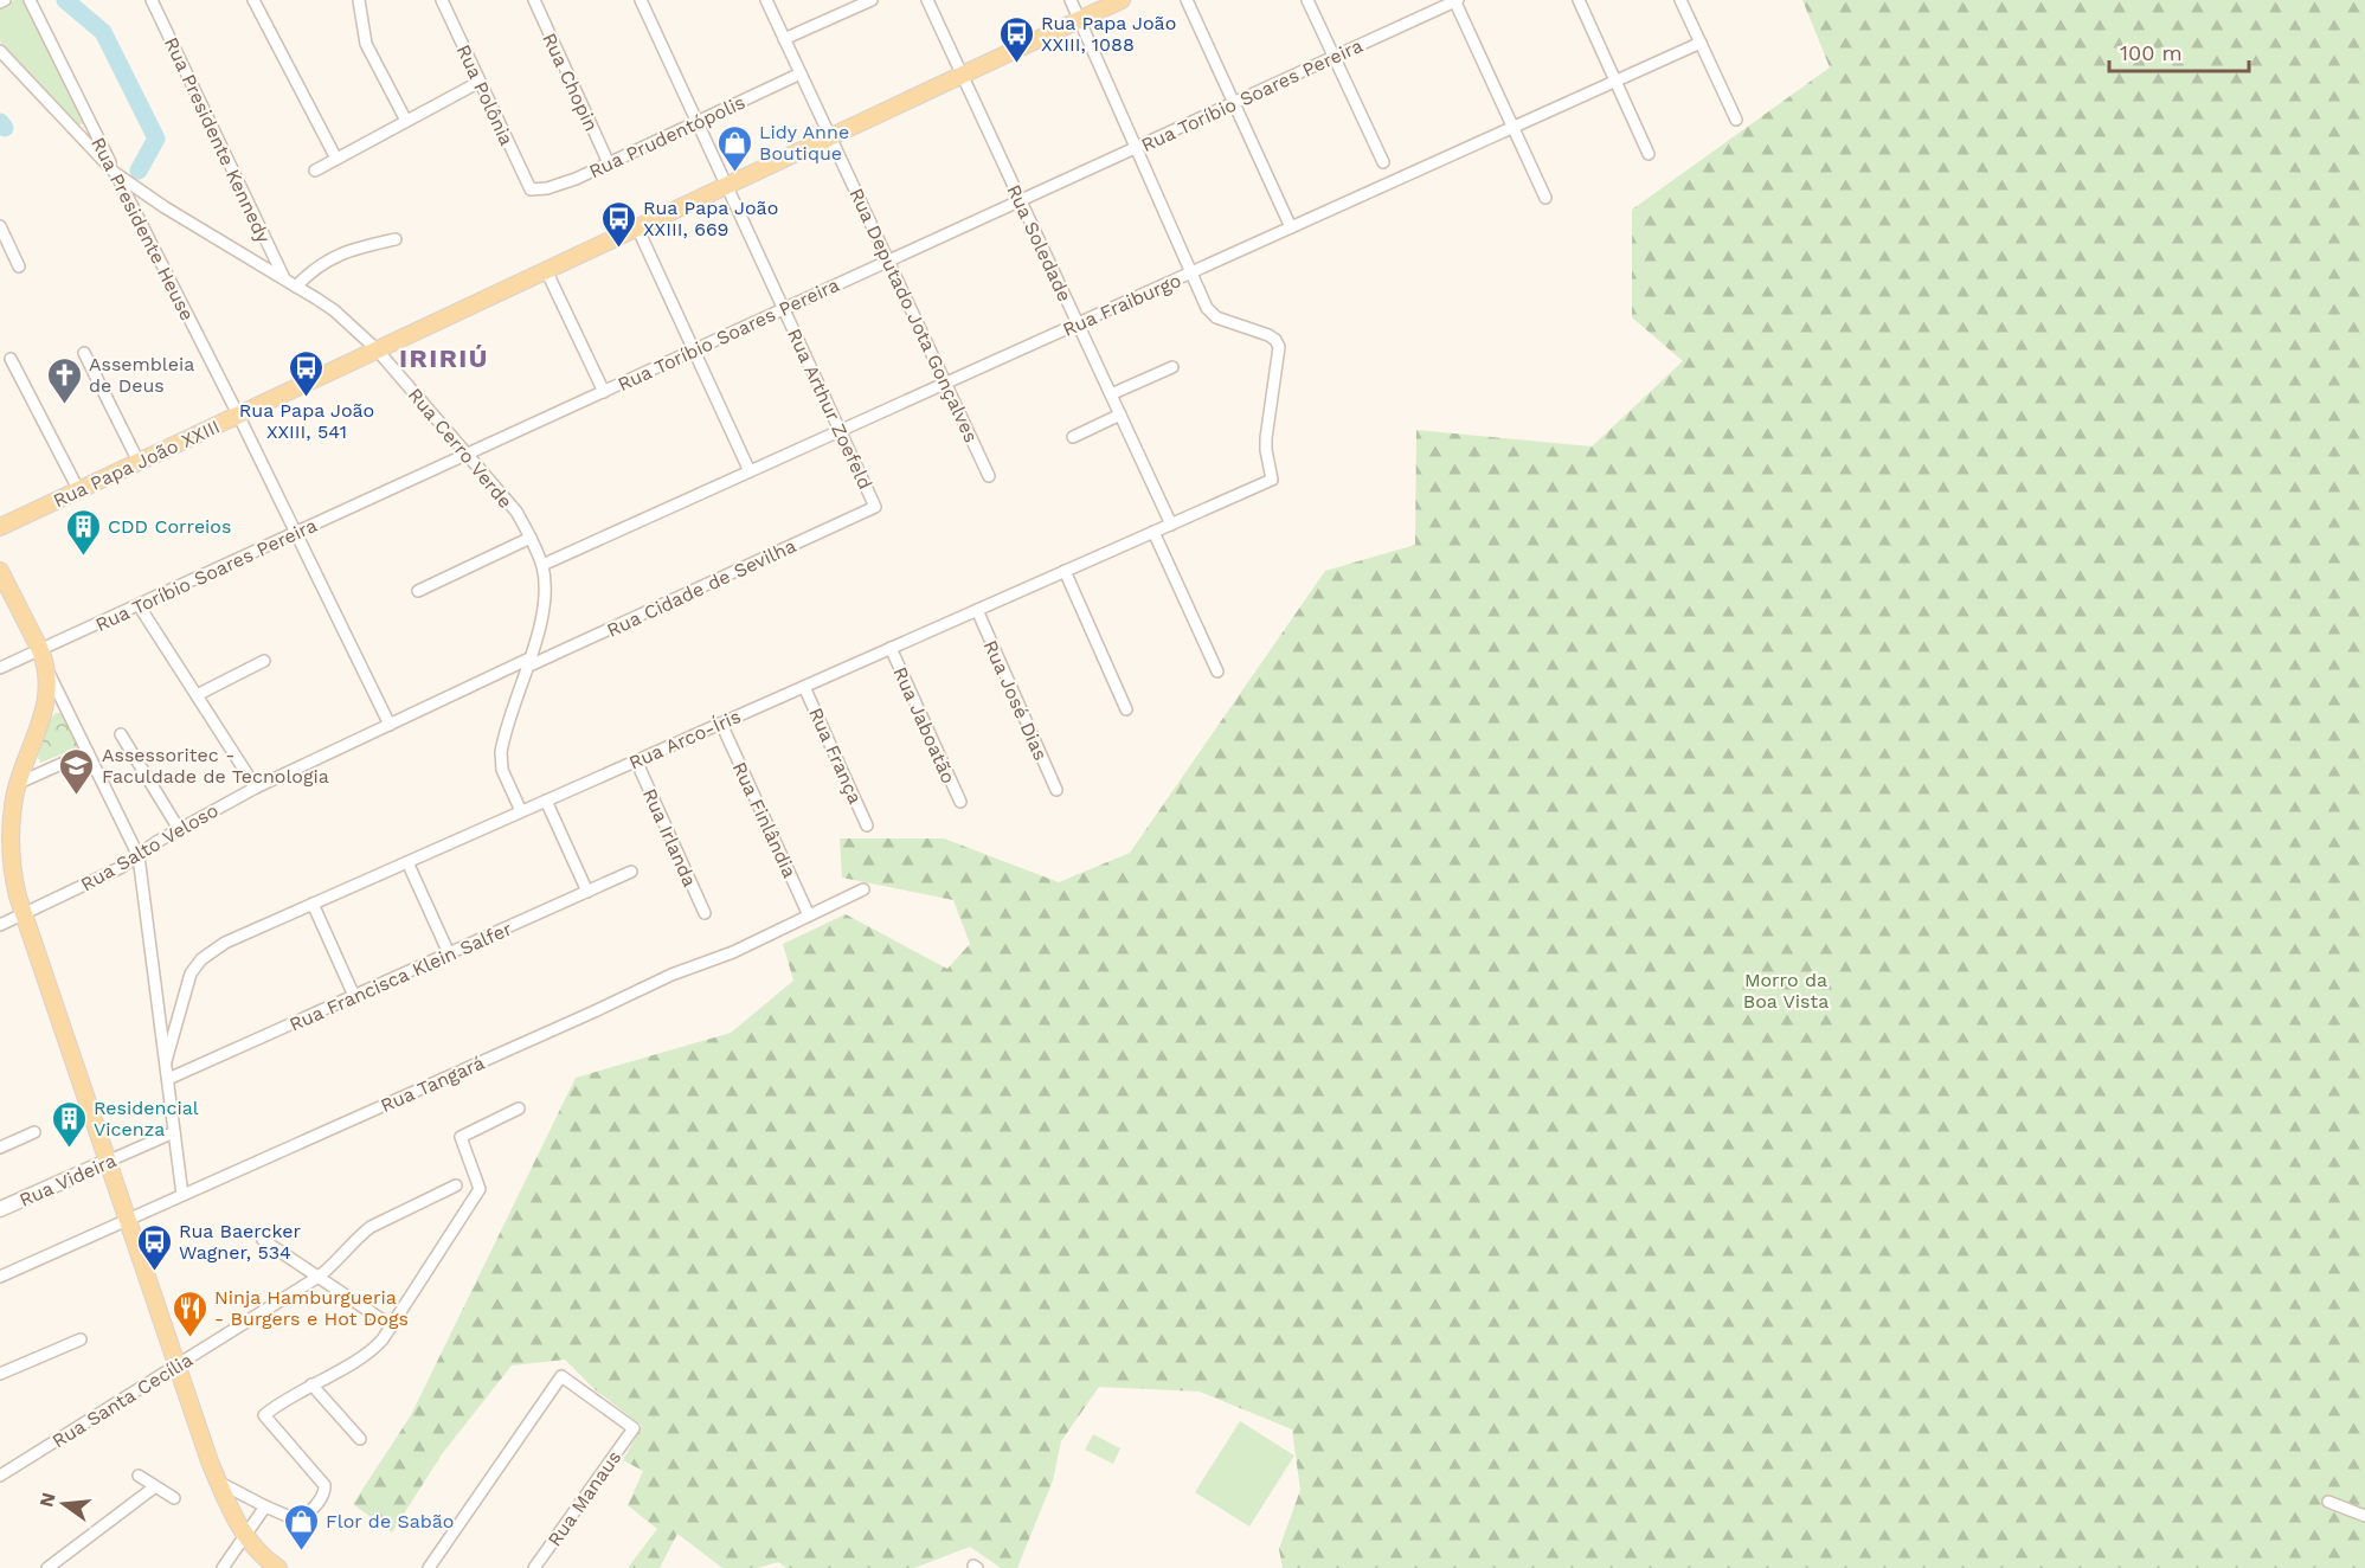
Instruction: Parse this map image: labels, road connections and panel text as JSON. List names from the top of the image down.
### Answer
{
  "streets": {
    "main road": ["Rua Papa João XXIII", "Rua Videira"],
    "street": [
      "Rua Chopin",
      "Rua Polônia",
      "Rua Toríbio Soares Pereira",
      "Rua Prudentópolis",
      "Rua Presidente Kennedy",
      "Rua Presidente Heuse",
      "Rua Soledade",
      "Rua Fraiburgo",
      "Rua Deputado Jota Gonçalves",
      "Rua Arthur Zoefeld",
      "Rua Cerro Verde",
      "Rua Cidade de Sevilha",
      "Rua José Dias",
      "Rua Jaboatão",
      "Rua Arco-Íris",
      "Rua França",
      "Rua Finlândia",
      "Rua Irlanda",
      "Rua Salto Veloso",
      "Rua Francisca Klein Salfer",
      "Rua Tangará",
      "Rua Santa Cecília",
      "Rua Manaus"
    ]
  },
  "crossings": [
    ["Rua Chopin", "Rua Prudentópolis"],
    ["Rua Polônia", "Rua Prudentópolis"],
    ["Rua Toríbio Soares Pereira", "Rua Presidente Heuse"],
    ["Rua Toríbio Soares Pereira", "Rua Soledade"],
    ["Rua Toríbio Soares Pereira", "Rua Deputado Jota Gonçalves"],
    ["Rua Toríbio Soares Pereira", "Rua Arthur Zoefeld"],
    ["Rua Toríbio Soares Pereira", "Rua Cerro Verde"],
    ["Rua Prudentópolis", "Rua Deputado Jota Gonçalves"],
    ["Rua Prudentópolis", "Rua Arthur Zoefeld"],
    ["Rua Presidente Kennedy", "Rua Cerro Verde"],
    ["Rua Presidente Heuse", "Rua Cerro Verde"],
    ["Rua Presidente Heuse", "Rua Papa João XXIII"],
    ["Rua Presidente Heuse", "Rua Salto Veloso"],
    ["Rua Soledade", "Rua Fraiburgo"],
    ["Rua Soledade", "Rua Papa João XXIII"],
    ["Rua Soledade", "Rua Arco-Íris"],
    ["Rua Fraiburgo", "Rua Deputado Jota Gonçalves"],
    ["Rua Fraiburgo", "Rua Arthur Zoefeld"],
    ["Rua Fraiburgo", "Rua Cerro Verde"],
    ["Rua Fraiburgo", "Rua Arco-Íris"],
    ["Rua Deputado Jota Gonçalves", "Rua Papa João XXIII"],
    ["Rua Arthur Zoefeld", "Rua Papa João XXIII"],
    ["Rua Arthur Zoefeld", "Rua Cidade de Sevilha"],
    ["Rua Cerro Verde", "Rua Papa João XXIII"],
    ["Rua Cerro Verde", "Rua Cidade de Sevilha"],
    ["Rua Cerro Verde", "Rua Arco-Íris"],
    ["Rua Cerro Verde", "Rua Salto Veloso"],
    ["Rua Cidade de Sevilha", "Rua Salto Veloso"],
    ["Rua José Dias", "Rua Arco-Íris"],
    ["Rua Jaboatão", "Rua Arco-Íris"],
    ["Rua Arco-Íris", "Rua França"],
    ["Rua Arco-Íris", "Rua Finlândia"],
    ["Rua Arco-Íris", "Rua Irlanda"],
    ["Rua Finlândia", "Rua Tangará"]
  ],
  "districts": ["IRIRIÚ"],
  "parks": ["Morro da Boa Vista"],
  "places": {
    "bus stop": [
      "Rua Papa João XXIII, 1088",
      "Rua Papa João XXIII, 669",
      "Rua Papa João XXIII, 541",
      "Rua Baercker Wagner, 534"
    ],
    "shop": ["Lidy Anne Boutique", "Flor de Sabão"],
    "church": ["Assembleia de Deus"],
    "building": ["CDD Correios", "Residencial Vicenza"],
    "school or university": ["Assessoritec - Faculdade de Tecnologia"],
    "restaurant": ["Ninja Hamburgueria - Burgers e Hot Dogs"]
  },
  "scale_bar": "100 m",
  "north": "left"
}
